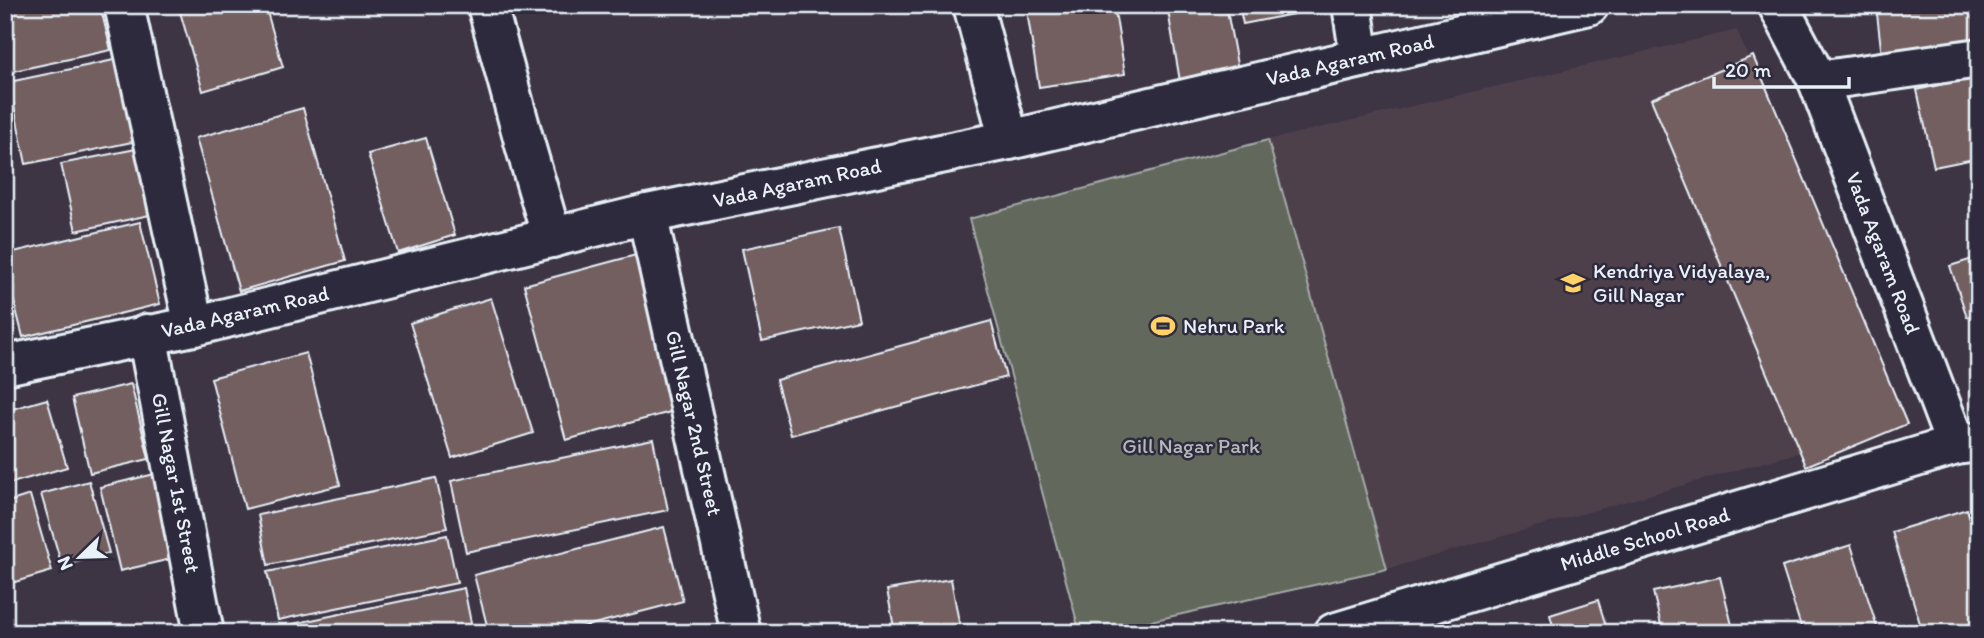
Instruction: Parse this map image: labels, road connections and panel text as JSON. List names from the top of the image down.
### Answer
{
  "streets": {
    "street": [
      "Vada Agaram Road",
      "Gill Nagar 2nd Street",
      "Gill Nagar 1st Street",
      "Middle School Road"
    ]
  },
  "crossings": [
    ["Vada Agaram Road", "Gill Nagar 2nd Street"],
    ["Vada Agaram Road", "Gill Nagar 1st Street"],
    ["Vada Agaram Road", "Middle School Road"]
  ],
  "parks": ["Gill Nagar Park"],
  "places": {
    "school or university": ["Kendriya Vidyalaya, Gill Nagar"],
    "sports": ["Nehru Park"]
  },
  "scale_bar": "20 m",
  "north": "bottom left"
}
